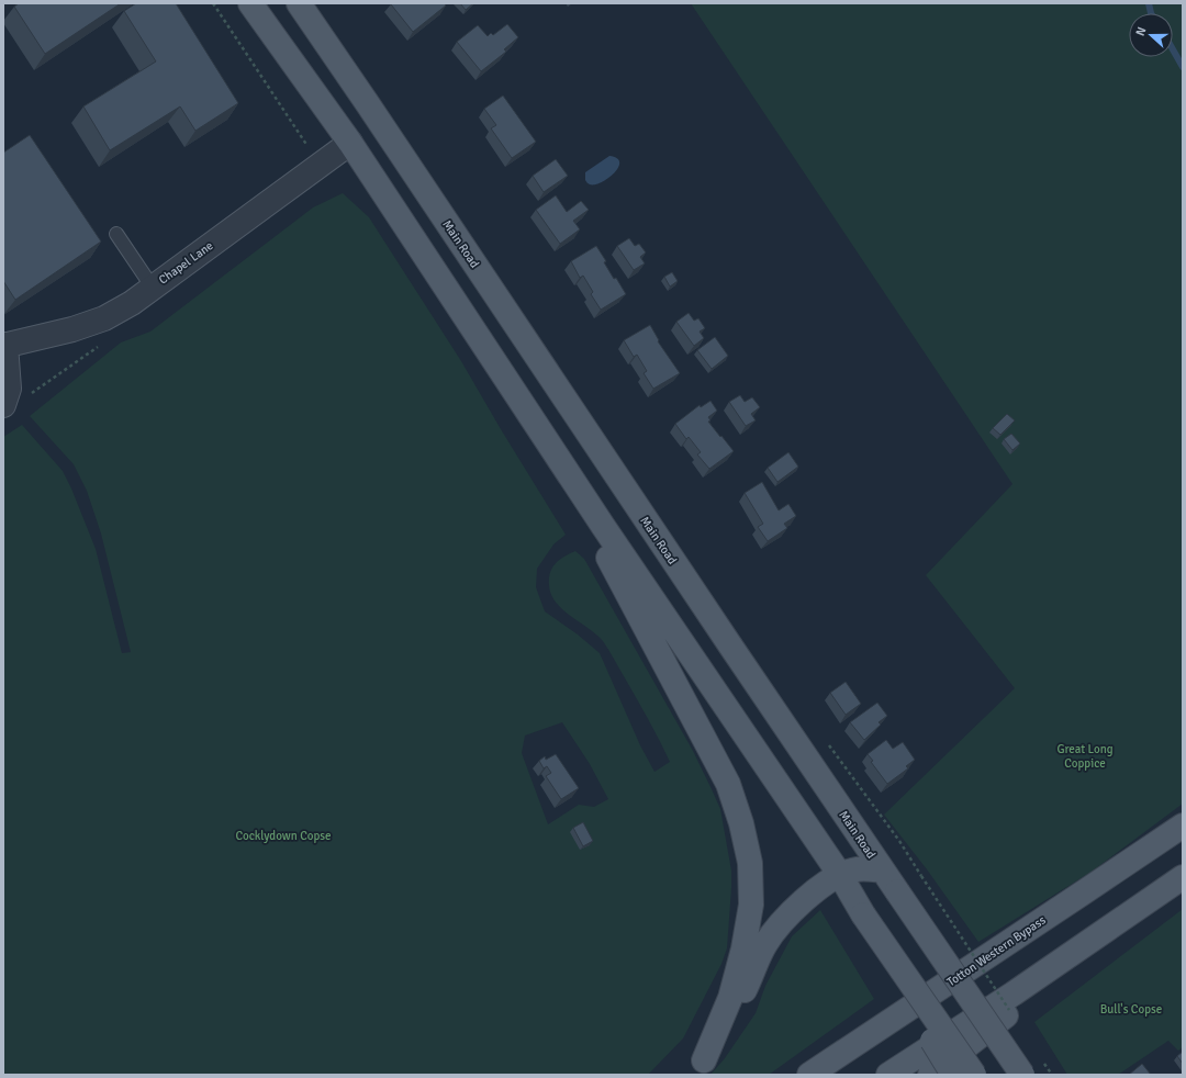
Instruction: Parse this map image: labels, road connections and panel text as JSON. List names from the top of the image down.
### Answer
{
  "streets": {
    "main road": ["Main Road", "Totton Western Bypass"],
    "street": ["Chapel Lane"]
  },
  "parks": ["Great Long Coppice", "Cocklydown Copse", "Bull's Copse"],
  "north": "left"
}
